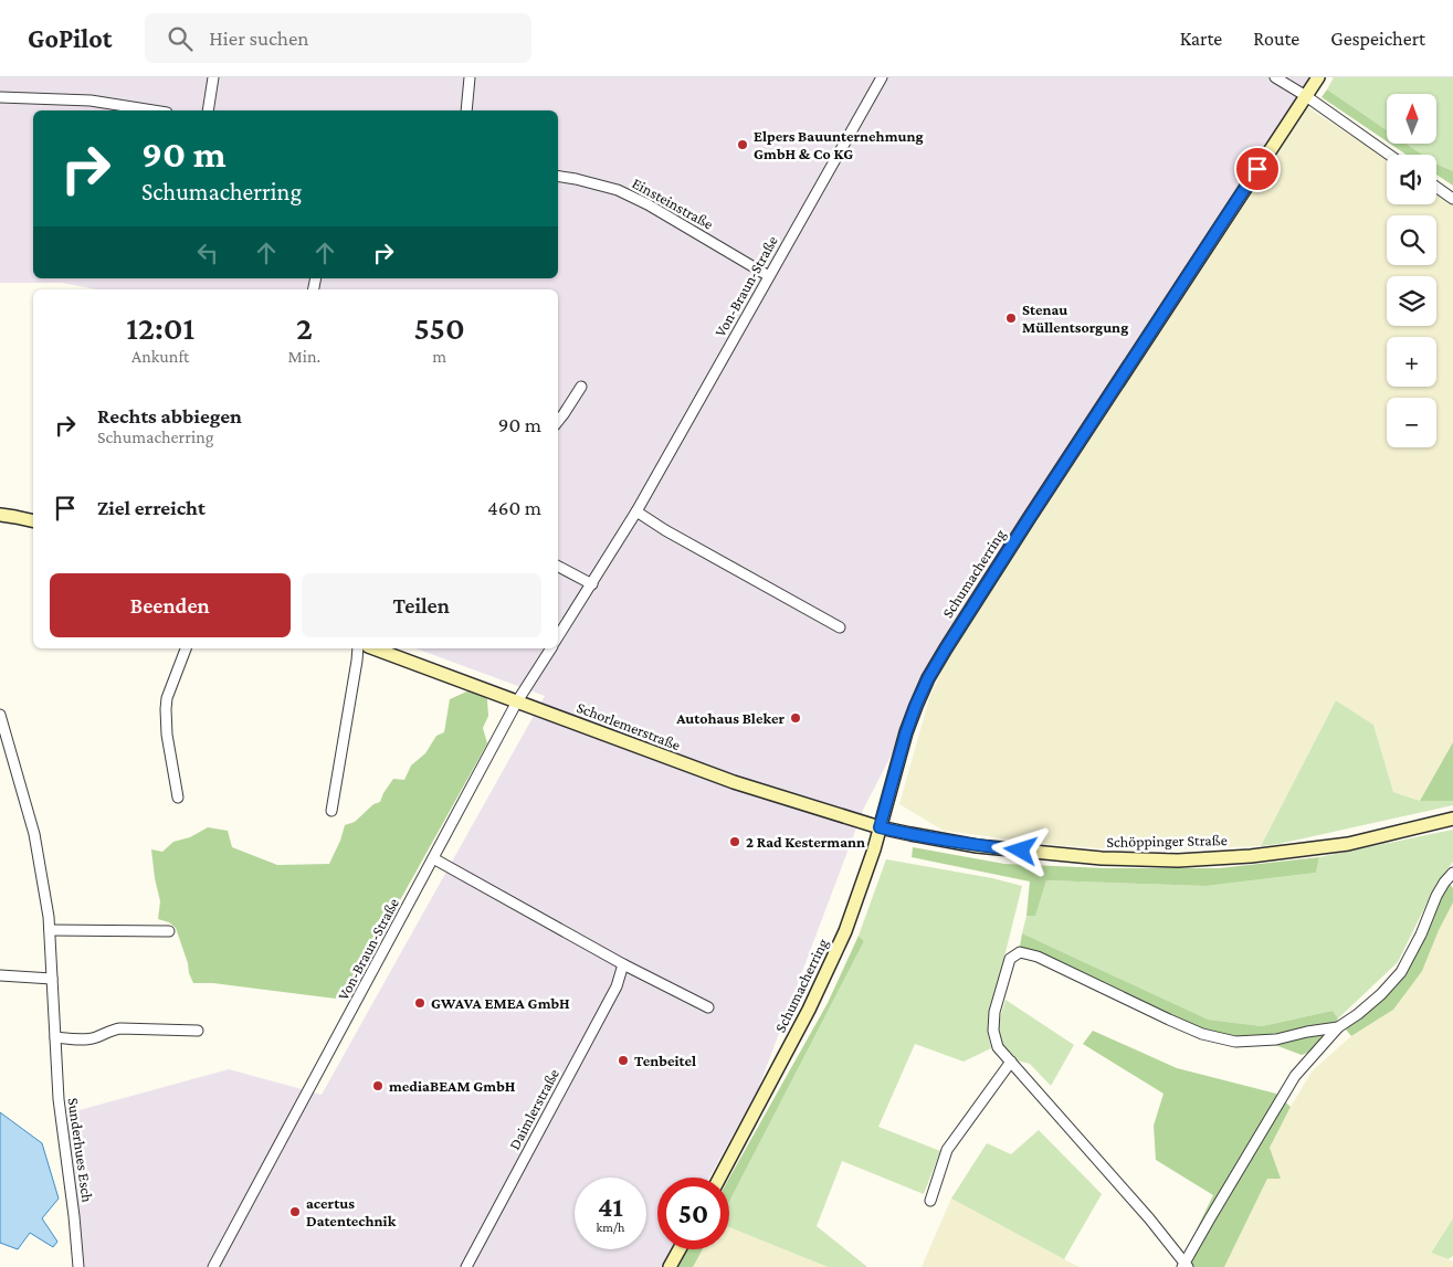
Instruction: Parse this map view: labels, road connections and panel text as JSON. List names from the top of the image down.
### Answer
{
  "streets": {
    "main road": ["Schumacherring", "Schorlemerstraße", "Schöppinger Straße"],
    "street": [
      "Einsteinstraße",
      "Von-Braun-Straße",
      "Daimlerstraße",
      "Sunderhues Esch"
    ]
  },
  "crossings": [
    ["Einsteinstraße", "Von-Braun-Straße"],
    ["Von-Braun-Straße", "Schorlemerstraße"],
    ["Schumacherring", "Schorlemerstraße"],
    ["Schumacherring", "Schöppinger Straße"],
    ["Schorlemerstraße", "Schöppinger Straße"]
  ],
  "places": [
    "Elpers Bauunternehmung GmbH & Co KG",
    "Stenau Müllentsorgung",
    "Autohaus Bleker",
    "2 Rad Kestermann",
    "GWAVA EMEA GmbH",
    "Tenbeitel",
    "mediaBEAM GmbH",
    "acertus Datentechnik"
  ],
  "north": "top",
  "page": {
    "header": "GoPilot",
    "search": "Hier suchen",
    "nav": ["Karte", "Route", "Gespeichert"],
    "map_buttons": ["+", "−"],
    "turn": ["90 m", "Schumacherring"],
    "eta": [
      "12:01",
      "Ankunft",
      "2",
      "Min.",
      "550",
      "m"
    ],
    "list": [
      {
        "name": "Rechts abbiegen",
        "note": "Schumacherring",
        "value": "90 m"
      },
      {
        "name": "Ziel erreicht",
        "value": "460 m"
      }
    ],
    "buttons": ["Beenden", "Teilen"],
    "speed": "41 km/h",
    "limit": "50"
  }
}
